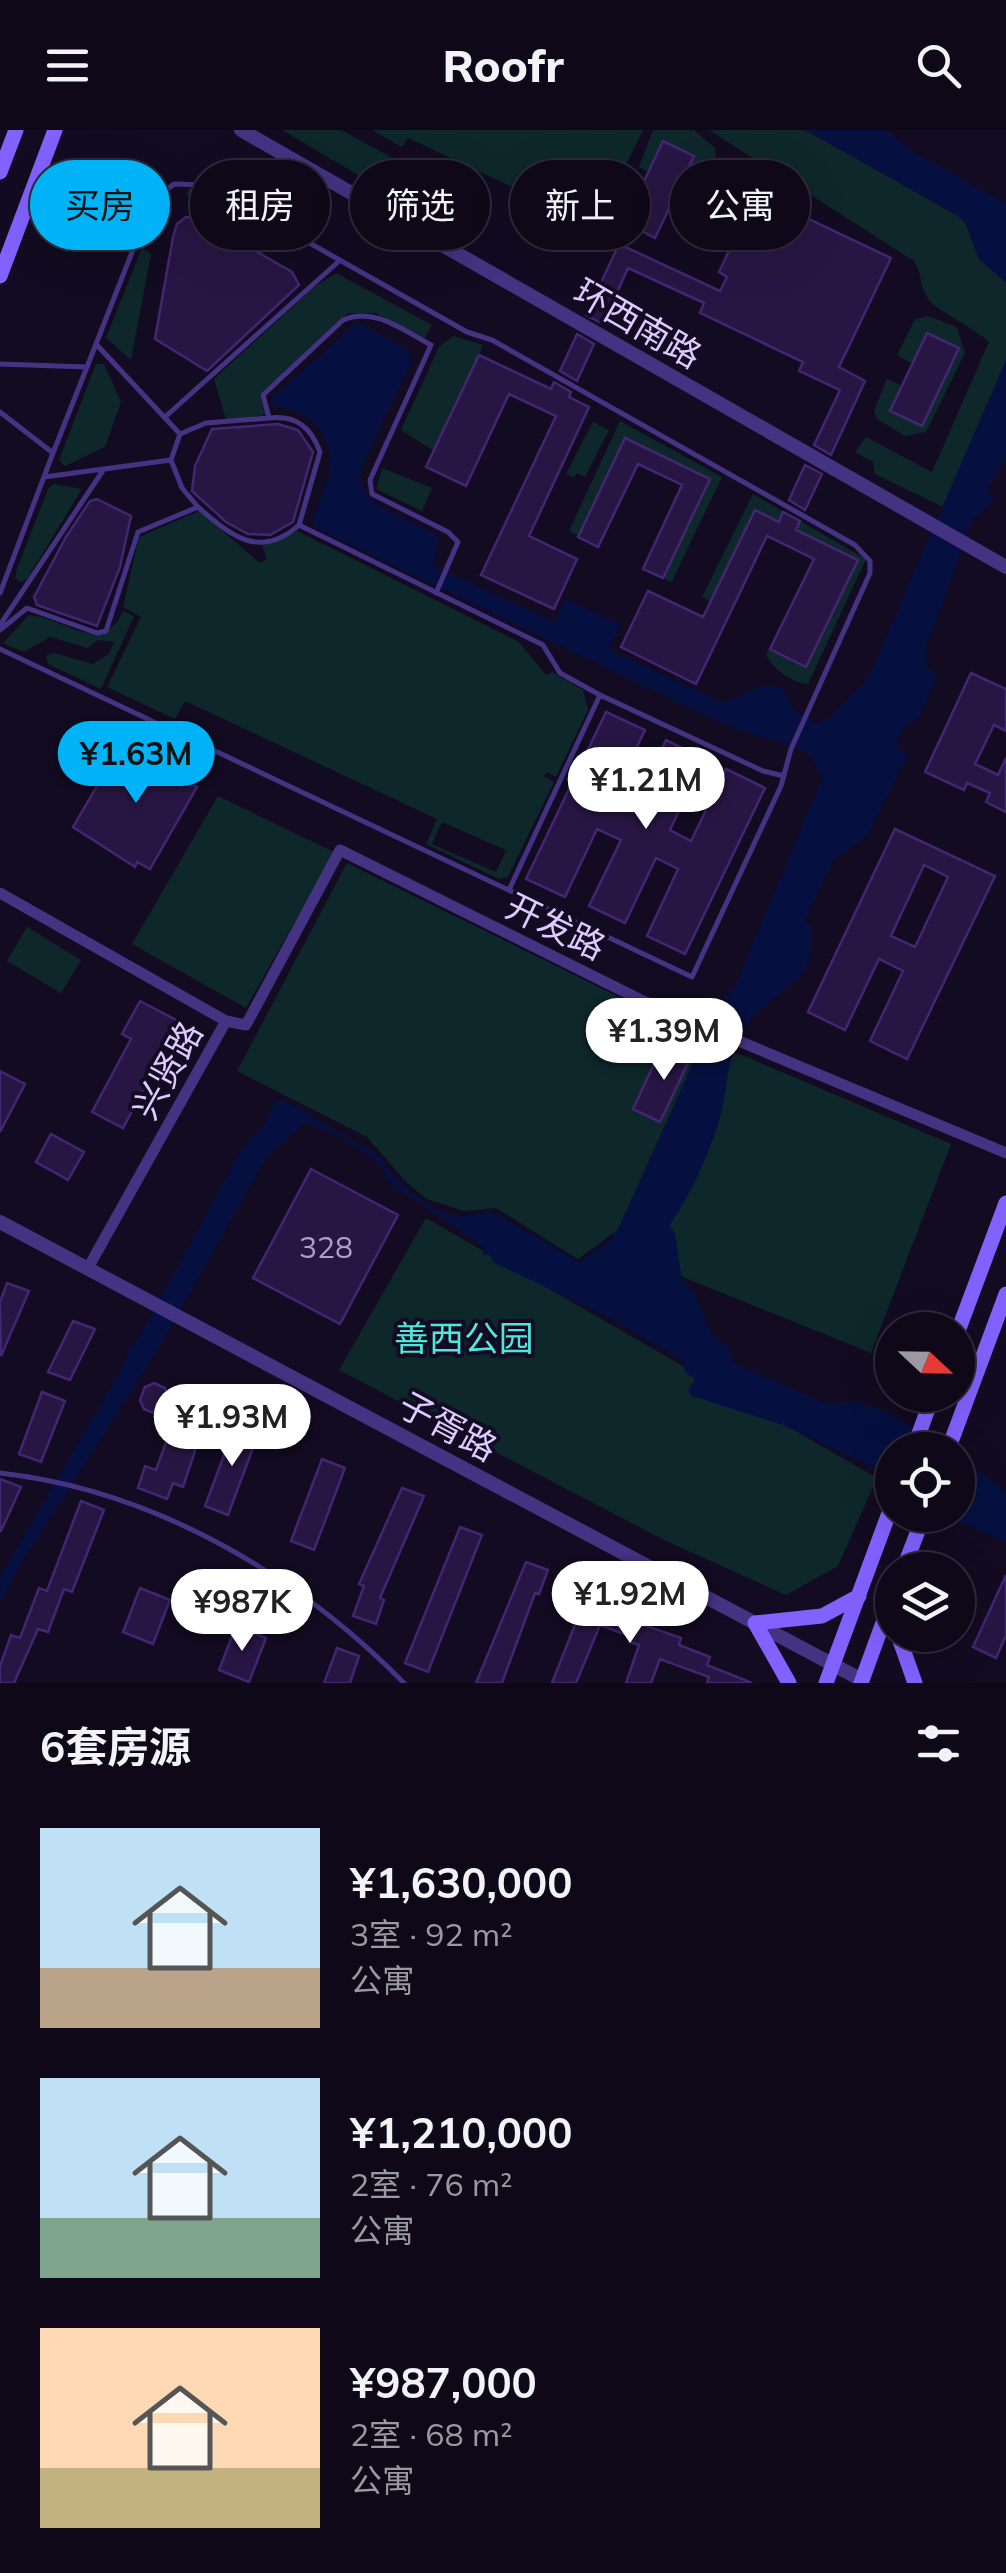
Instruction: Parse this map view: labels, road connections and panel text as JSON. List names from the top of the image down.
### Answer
{
  "streets": {
    "street": [
      "环西南路",
      "开发路",
      "兴贤路",
      "子胥路"
    ]
  },
  "crossings": [
    ["开发路", "兴贤路"],
    ["兴贤路", "子胥路"]
  ],
  "parks": ["善西公园"],
  "house_numbers": ["328"],
  "north": "right",
  "page": {
    "header": "Roofr",
    "chip": [
      "买房",
      "租房",
      "筛选",
      "新上",
      "公寓"
    ],
    "price": [
      "¥1.63M",
      "¥1.21M",
      "¥1.39M",
      "¥1.93M",
      "¥1.92M",
      "¥987K"
    ],
    "heading": "6套房源",
    "list": [
      {
        "name": "¥1,630,000",
        "note": "3室 · 92 m² · 公寓"
      },
      {
        "name": "¥1,210,000",
        "note": "2室 · 76 m² · 公寓"
      },
      {
        "name": "¥987,000",
        "note": "2室 · 68 m² · 公寓"
      }
    ]
  }
}
